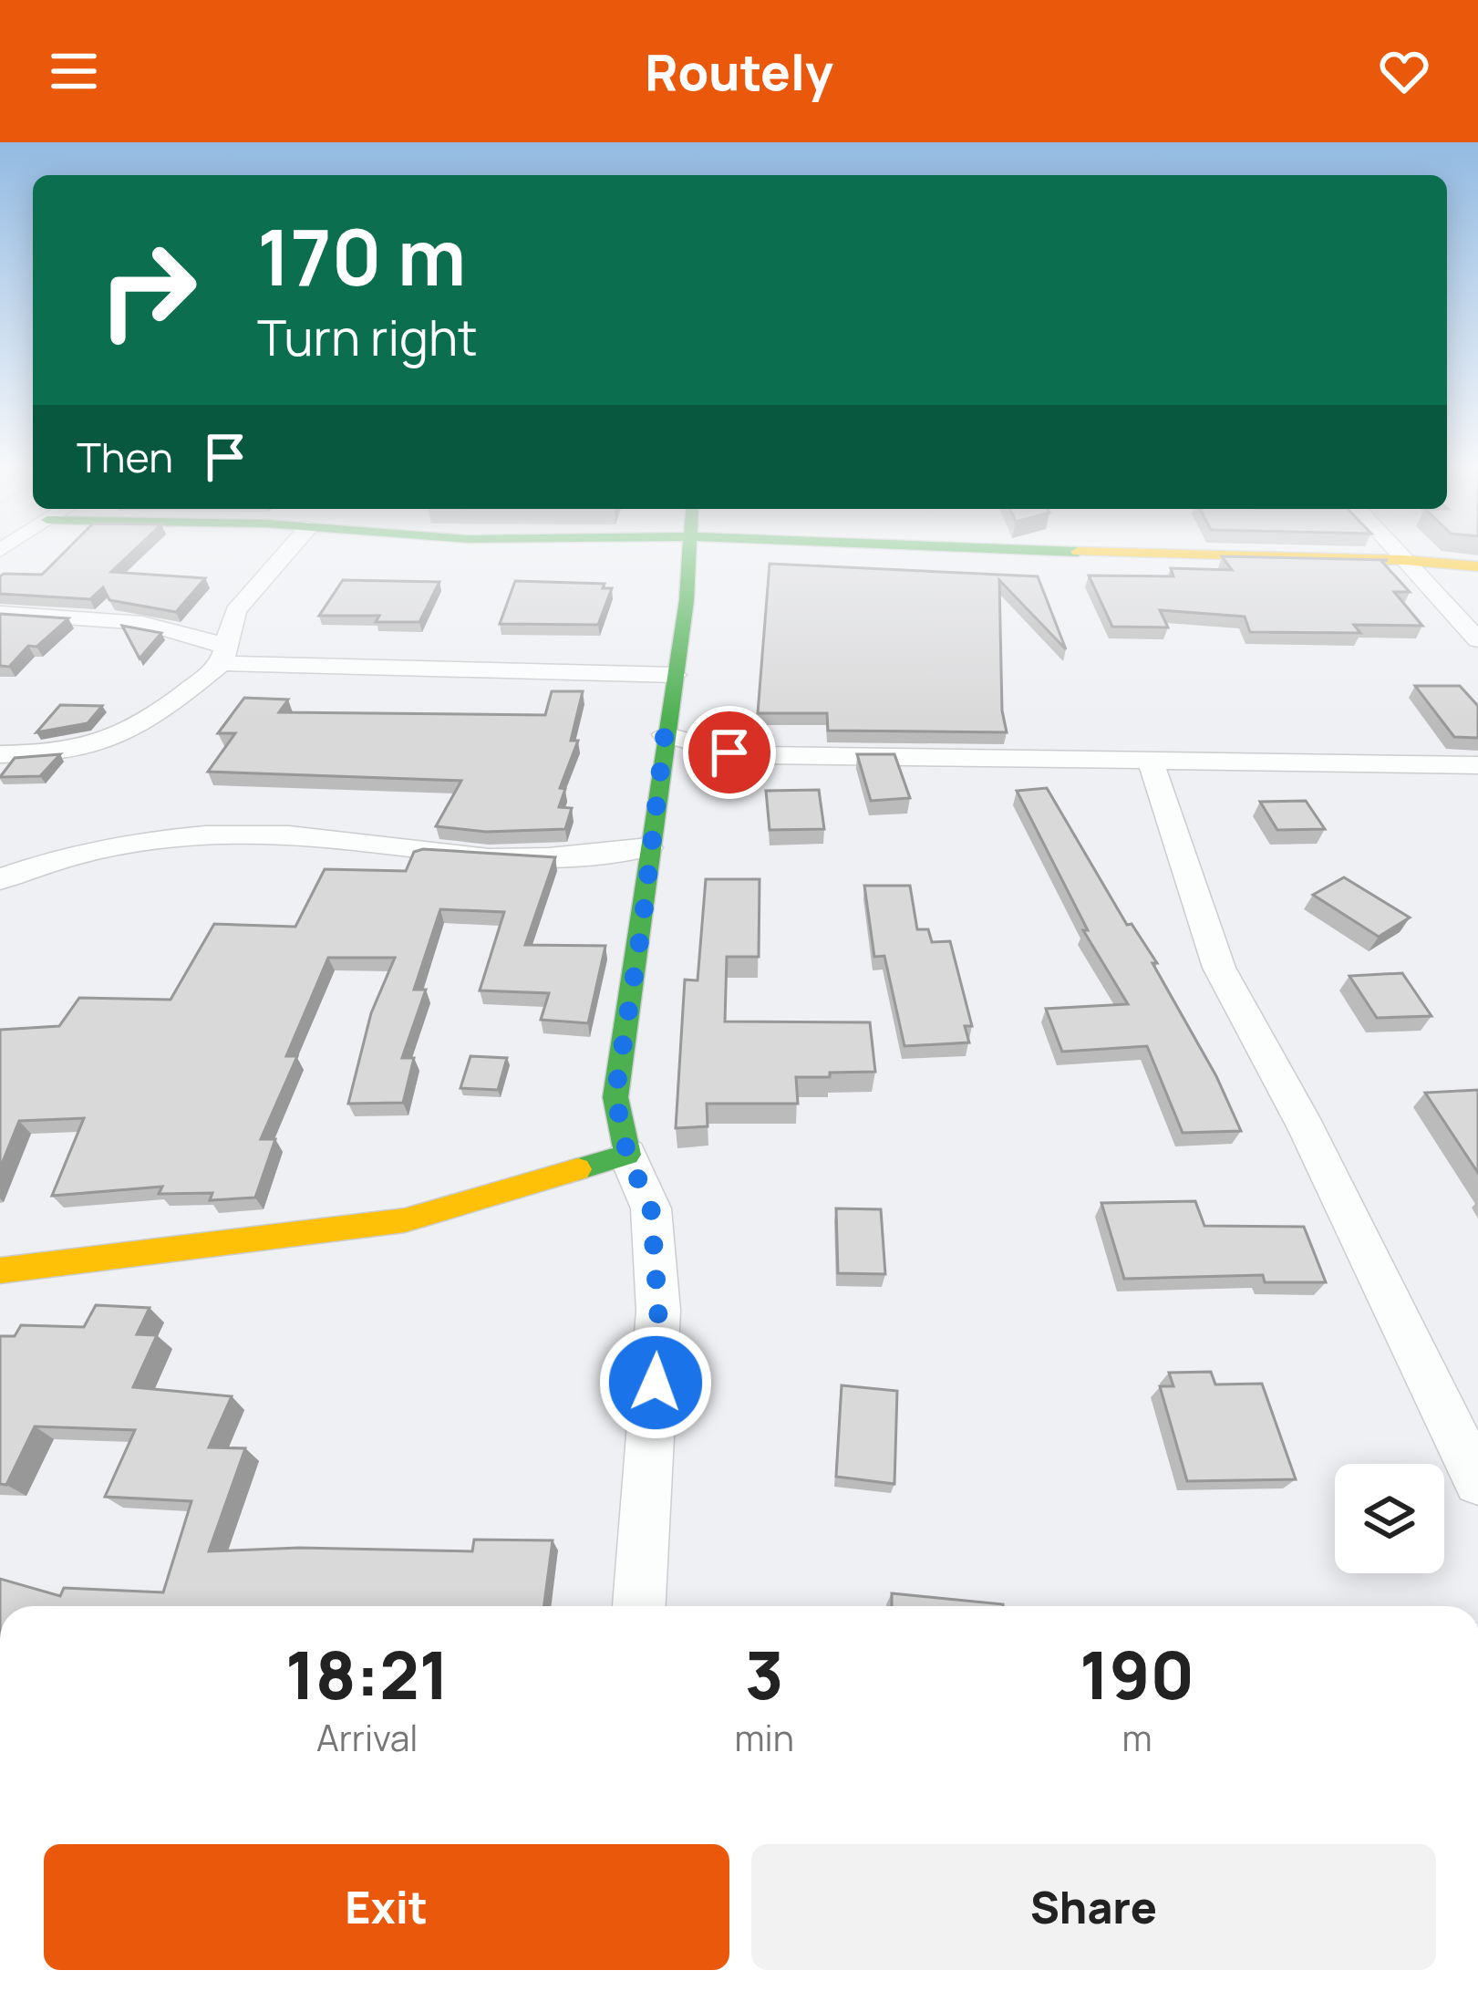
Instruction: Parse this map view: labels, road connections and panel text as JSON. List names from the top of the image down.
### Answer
{
  "page": {
    "header": "Routely",
    "turn": ["170 m", "Turn right"],
    "then": "Then",
    "eta": [
      "18:21",
      "Arrival",
      "3",
      "min",
      "190",
      "m"
    ],
    "buttons": ["Exit", "Share"]
  }
}
